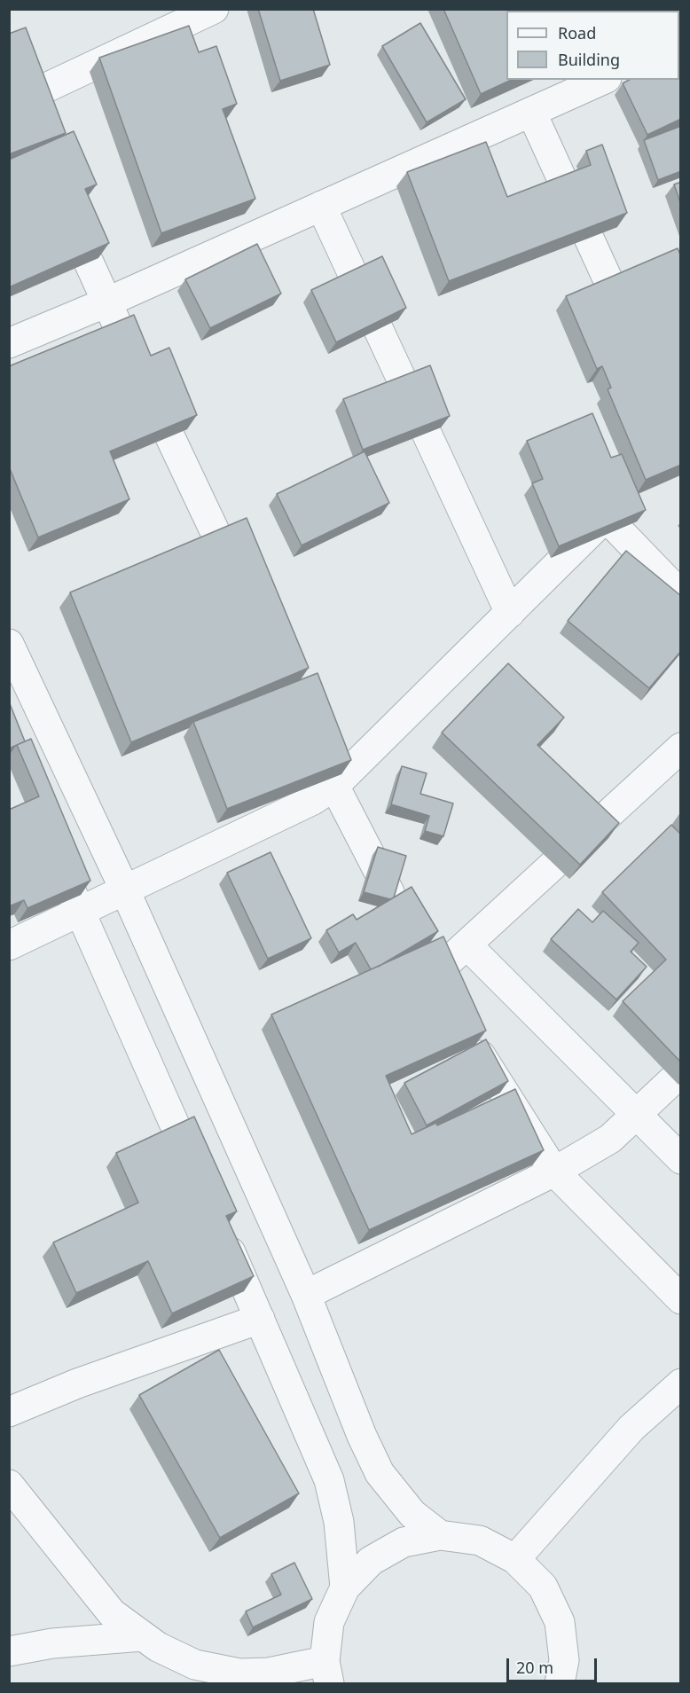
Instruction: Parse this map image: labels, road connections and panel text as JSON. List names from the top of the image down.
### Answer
{
  "legend": ["Road", "Building"],
  "scale_bar": "20 m"
}
